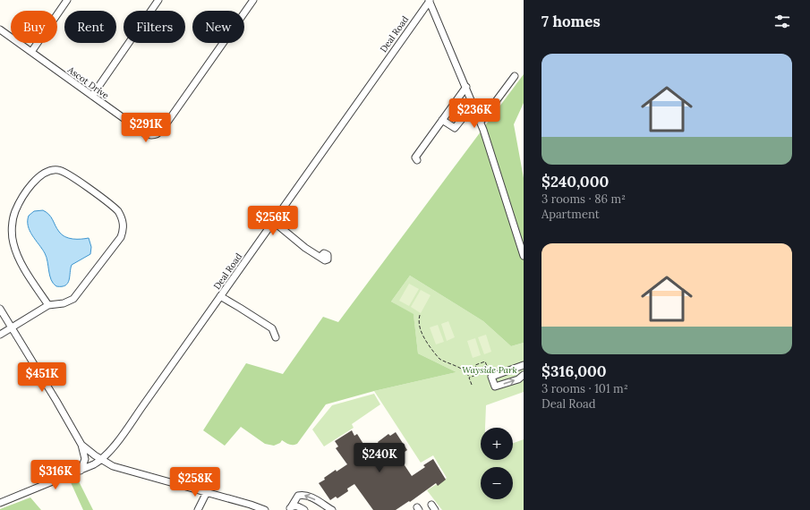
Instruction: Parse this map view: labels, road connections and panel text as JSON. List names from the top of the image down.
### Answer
{
  "streets": {
    "street": ["Deal Road", "Ascot Drive"]
  },
  "parks": ["Wayside Park"],
  "page": {
    "heading": "7 homes",
    "chip": [
      "Buy",
      "Rent",
      "Filters",
      "New"
    ],
    "list": [
      {
        "name": "$240,000",
        "note": "3 rooms · 86 m² · Apartment"
      },
      {
        "name": "$316,000",
        "note": "3 rooms · 101 m² · Deal Road"
      }
    ],
    "price": [
      "$236K",
      "$291K",
      "$256K",
      "$451K",
      "$240K",
      "$316K",
      "$258K"
    ],
    "map_buttons": ["+", "−"]
  }
}
